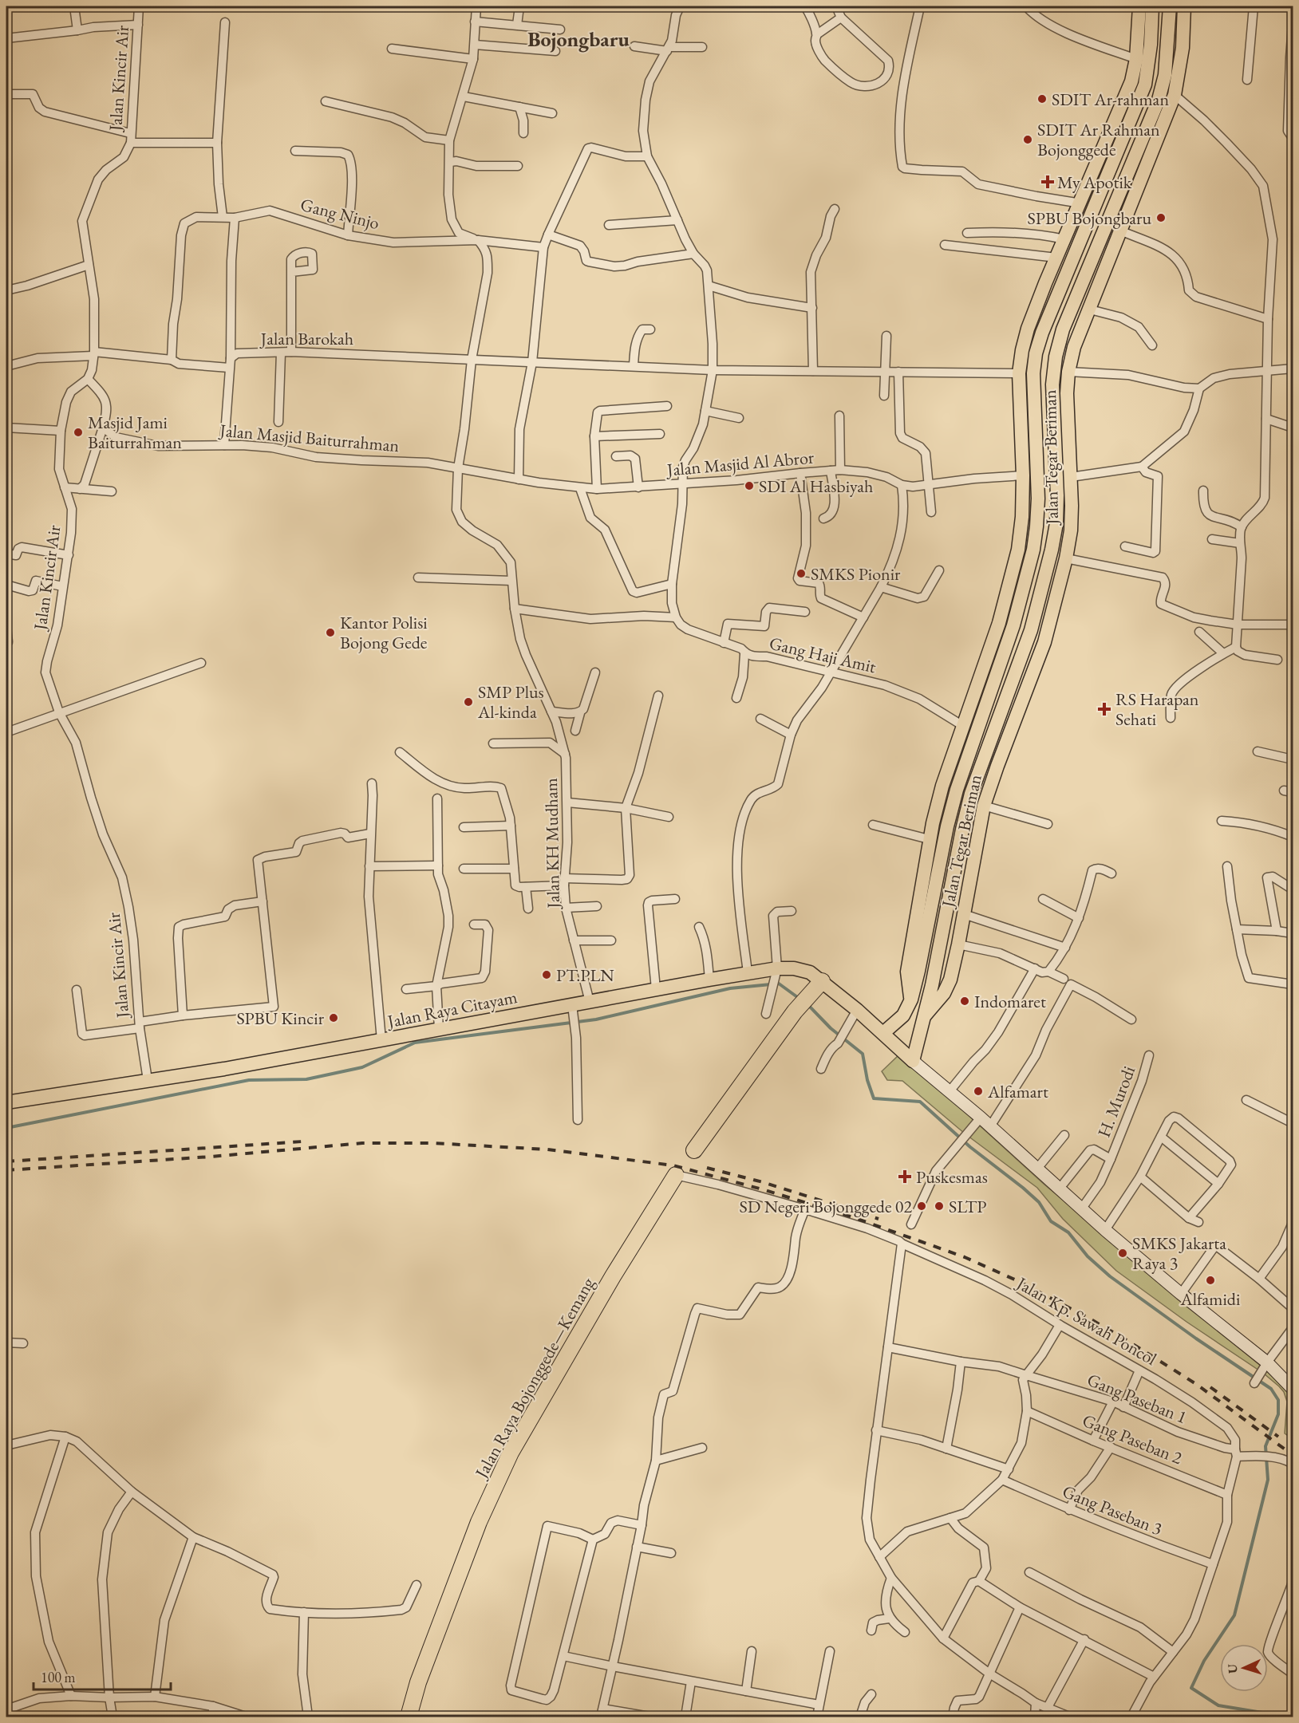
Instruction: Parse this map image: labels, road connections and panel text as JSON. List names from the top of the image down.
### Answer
{
  "streets": {
    "highway": ["Jalan Raya Bojonggede—Kemang"],
    "main road": ["Jalan Tegar Beriman", "Jalan Raya Citayam"],
    "street": [
      "Jalan Kincir Air",
      "Gang Ninjo",
      "Jalan Barokah",
      "Jalan Masjid Baiturrahman",
      "Jalan Masjid Al Abror",
      "Gang Haji Amit",
      "Jalan KH Mudham",
      "H. Murodi",
      "Jalan Kp. Sawah Poncol",
      "Gang Paseban 1",
      "Gang Paseban 2",
      "Gang Paseban 3"
    ]
  },
  "crossings": [
    ["Jalan Kincir Air", "Jalan Raya Citayam"],
    ["Jalan Barokah", "Jalan Tegar Beriman"],
    ["Jalan Masjid Baiturrahman", "Jalan Masjid Al Abror"],
    ["Jalan Masjid Baiturrahman", "Jalan KH Mudham"],
    ["Jalan Tegar Beriman", "Jalan Masjid Al Abror"],
    ["Jalan Tegar Beriman", "Gang Haji Amit"],
    ["Jalan Tegar Beriman", "Jalan Raya Citayam"],
    ["Jalan Masjid Al Abror", "Jalan KH Mudham"],
    ["Jalan KH Mudham", "Jalan Raya Citayam"],
    ["Jalan Kp. Sawah Poncol", "Jalan Raya Bojonggede—Kemang"],
    ["Jalan Kp. Sawah Poncol", "Gang Paseban 1"]
  ],
  "districts": ["Bojongbaru"],
  "places": {
    "other": [
      "SDIT Ar-rahman",
      "SDIT Ar Rahman Bojonggede",
      "SPBU Bojongbaru",
      "Masjid Jami Baiturrahman",
      "SDI Al Hasbiyah",
      "SMKS Pionir",
      "Kantor Polisi Bojong Gede",
      "SMP Plus Al-kinda",
      "PT.PLN",
      "Indomaret",
      "SPBU Kincir",
      "Alfamart",
      "SD Negeri Bojonggede 02",
      "SLTP",
      "SMKS Jakarta Raya 3",
      "Alfamidi"
    ],
    "health": ["My Apotik", "RS Harapan Sehati", "Puskesmas"]
  },
  "scale_bar": "100 m",
  "north": "left"
}
